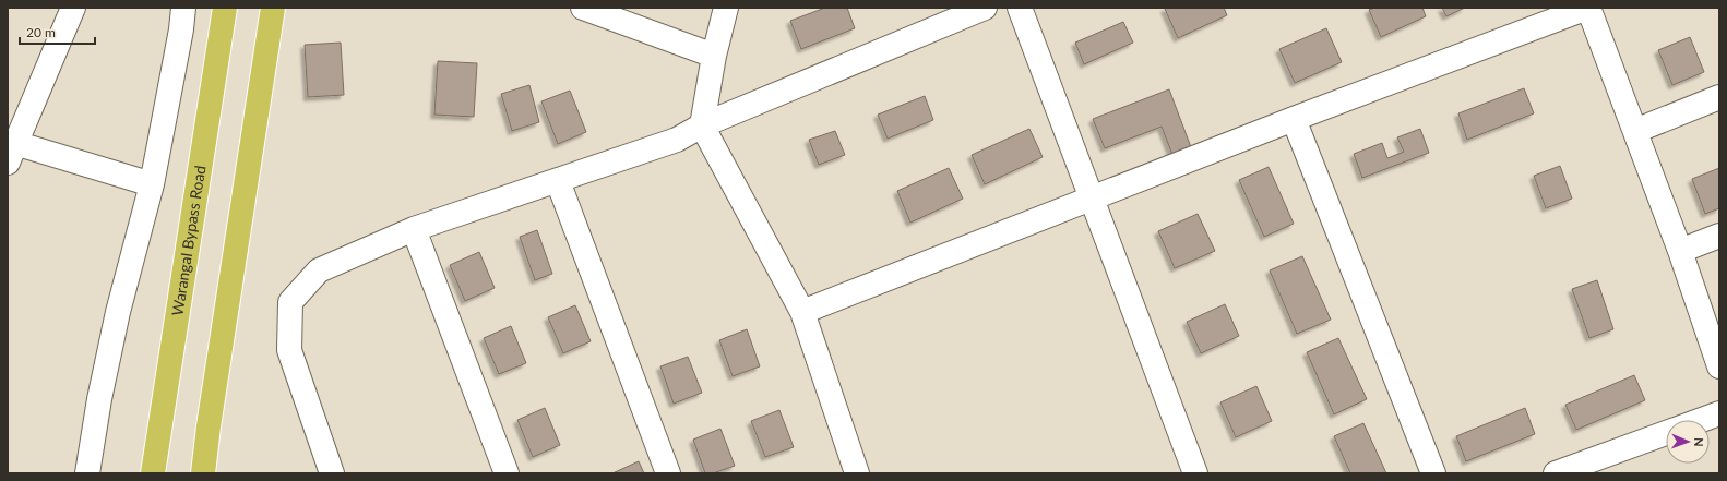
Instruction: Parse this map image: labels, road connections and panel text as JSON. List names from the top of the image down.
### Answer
{
  "streets": {
    "highway": ["Warangal Bypass Road"]
  },
  "scale_bar": "20 m",
  "north": "right"
}
